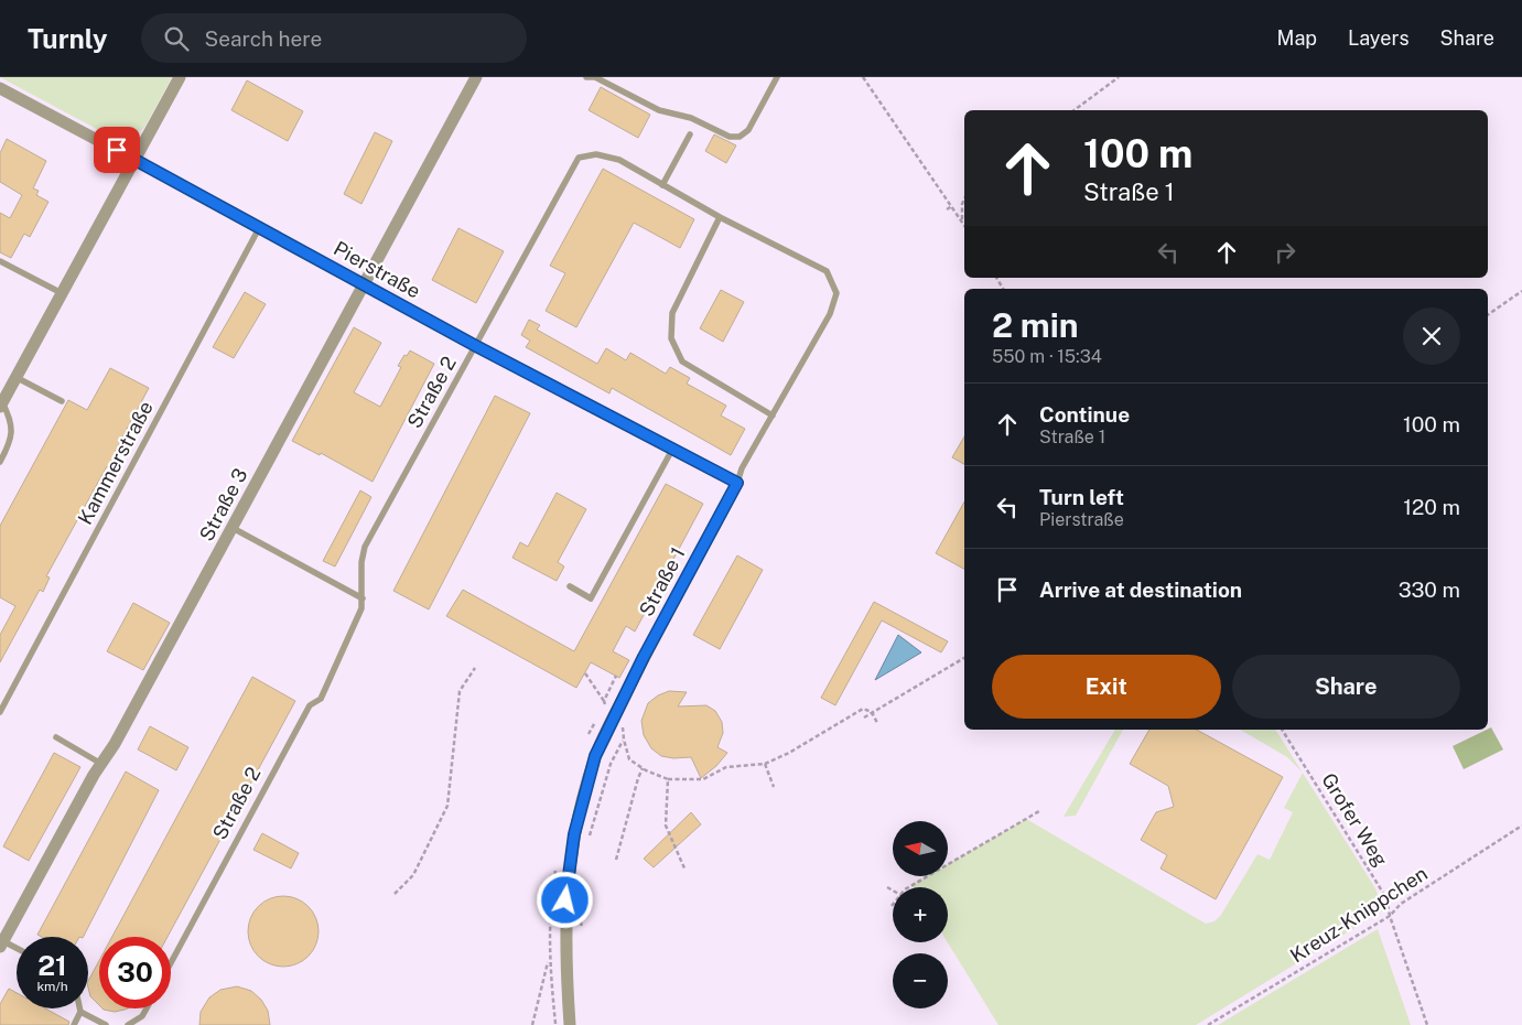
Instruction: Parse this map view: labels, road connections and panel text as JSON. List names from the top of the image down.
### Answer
{
  "streets": {
    "street": ["Pierstraße", "Straße 3", "Straße 1"],
    "lane": ["Straße 2", "Kammerstraße"],
    "path": ["Grofer Weg", "Kreuz-Knippchen"]
  },
  "crossings": [
    ["Pierstraße", "Straße 2"],
    ["Pierstraße", "Kammerstraße"],
    ["Pierstraße", "Straße 3"],
    ["Pierstraße", "Straße 1"],
    ["Straße 2", "Straße 1"],
    ["Grofer Weg", "Kreuz-Knippchen"]
  ],
  "north": "left",
  "page": {
    "header": "Turnly",
    "search": "Search here",
    "nav": ["Map", "Layers", "Share"],
    "turn": ["100 m", "Straße 1"],
    "heading": ["2 min", "550 m · 15:34"],
    "list": [
      {
        "name": "Continue",
        "note": "Straße 1",
        "value": "100 m"
      },
      {
        "name": "Turn left",
        "note": "Pierstraße",
        "value": "120 m"
      },
      {
        "name": "Arrive at destination",
        "value": "330 m"
      }
    ],
    "buttons": ["Exit", "Share"],
    "map_buttons": ["+", "−"],
    "speed": "21 km/h",
    "limit": "30"
  }
}
